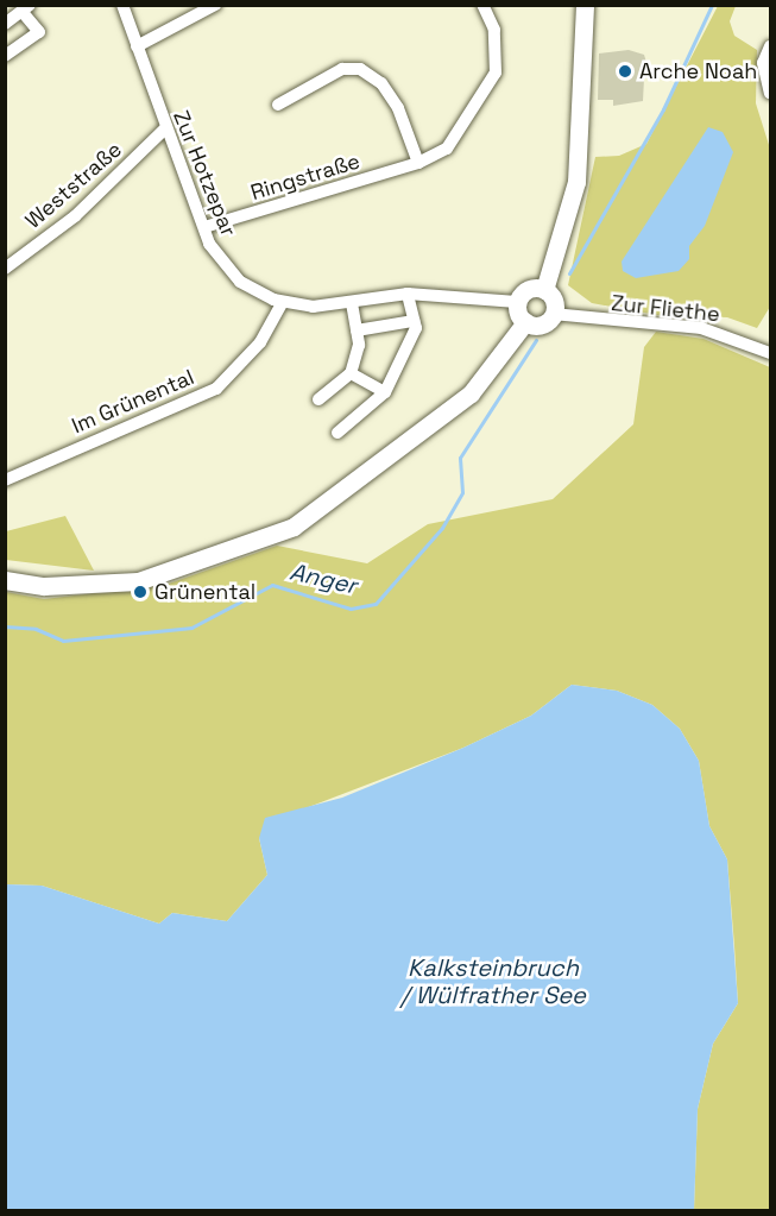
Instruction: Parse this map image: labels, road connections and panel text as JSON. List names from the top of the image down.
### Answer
{
  "streets": {
    "street": [
      "Zur Hotzepar",
      "Ringstraße",
      "Weststraße",
      "Zur Fliethe",
      "Im Grünental"
    ]
  },
  "crossings": [
    ["Zur Hotzepar", "Ringstraße"],
    ["Zur Hotzepar", "Weststraße"],
    ["Zur Hotzepar", "Zur Fliethe"],
    ["Zur Hotzepar", "Im Grünental"]
  ],
  "water": ["Anger", "Kalksteinbruch / Wülfrather See"],
  "places": ["Arche Noah", "Grünental"]
}
